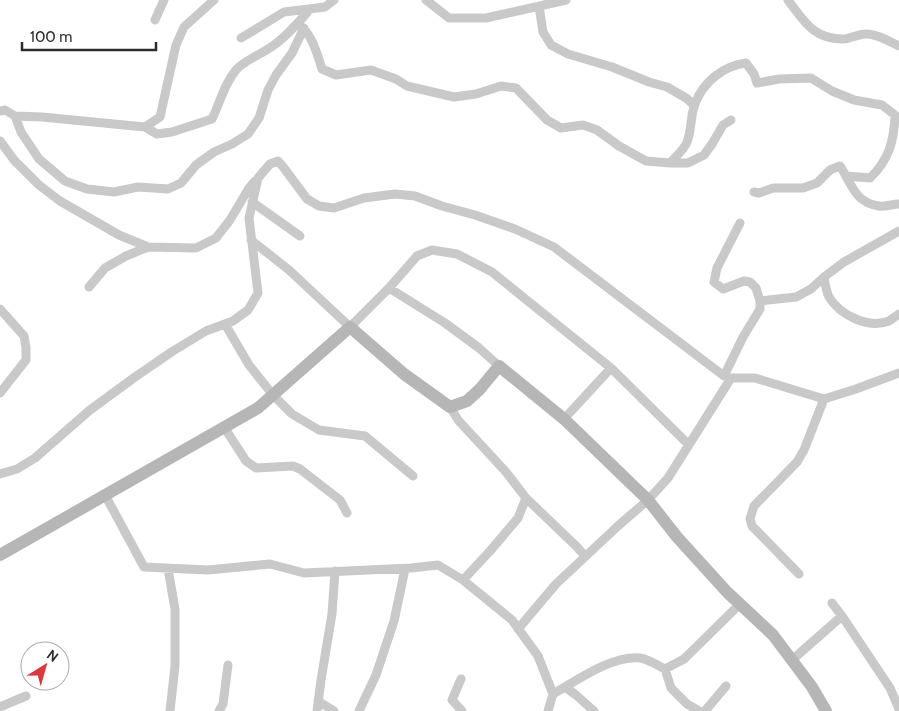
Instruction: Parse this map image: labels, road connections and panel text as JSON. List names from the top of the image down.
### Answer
{
  "scale_bar": "100 m",
  "north": "top right"
}
